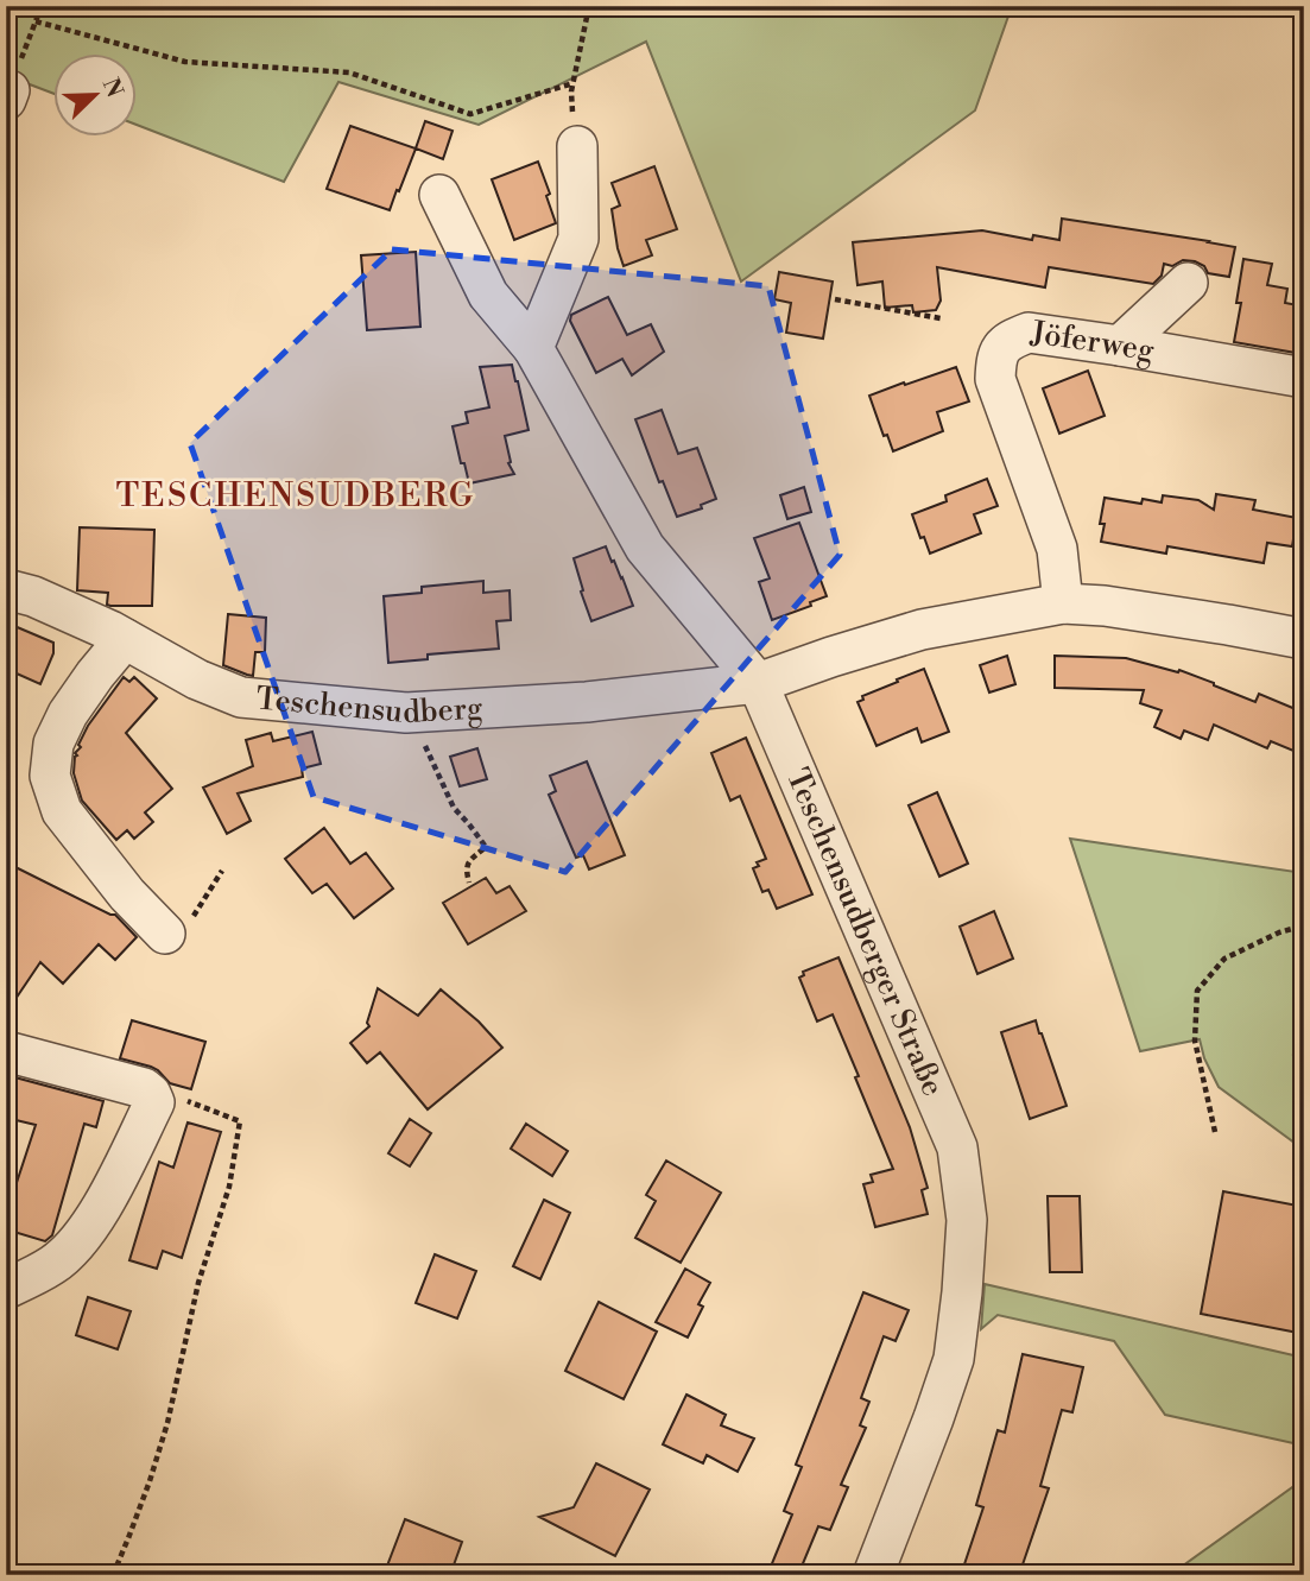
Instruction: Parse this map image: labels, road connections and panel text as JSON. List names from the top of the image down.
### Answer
{
  "streets": {
    "street": ["Jöferweg", "Teschensudberg", "Teschensudberger Straße"]
  },
  "crossings": [
    ["Teschensudberg", "Teschensudberger Straße"]
  ],
  "districts": ["TESCHENSUDBERG"],
  "north": "top right"
}
